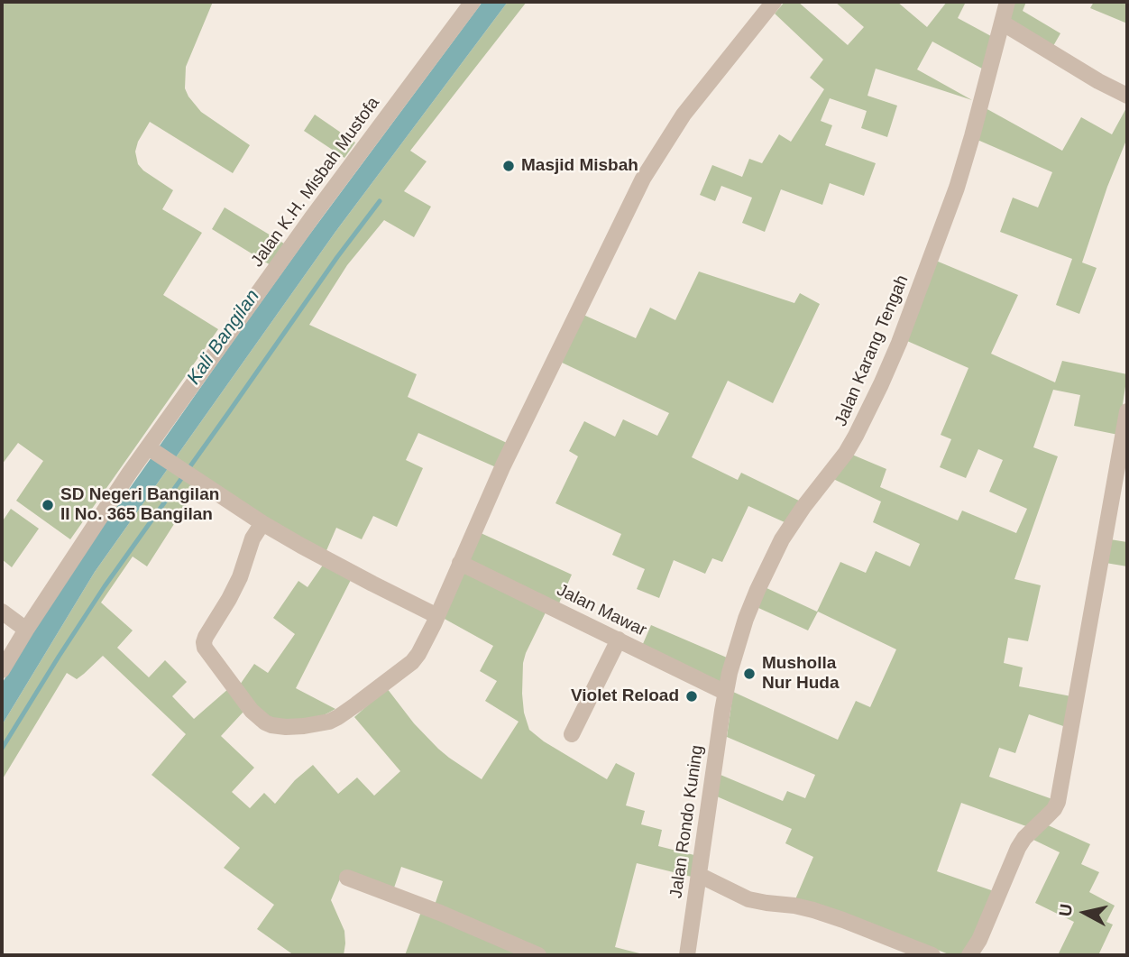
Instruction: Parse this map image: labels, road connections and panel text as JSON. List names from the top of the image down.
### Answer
{
  "streets": {
    "street": [
      "Jalan K.H. Misbah Mustofa",
      "Jalan Karang Tengah",
      "Jalan Mawar",
      "Jalan Rondo Kuning"
    ]
  },
  "crossings": [
    ["Jalan Karang Tengah", "Jalan Mawar"],
    ["Jalan Karang Tengah", "Jalan Rondo Kuning"],
    ["Jalan Mawar", "Jalan Rondo Kuning"]
  ],
  "water": ["Kali Bangilan"],
  "places": [
    "Masjid Misbah",
    "SD Negeri Bangilan II No. 365 Bangilan",
    "Musholla Nur Huda",
    "Violet Reload"
  ],
  "north": "left"
}
